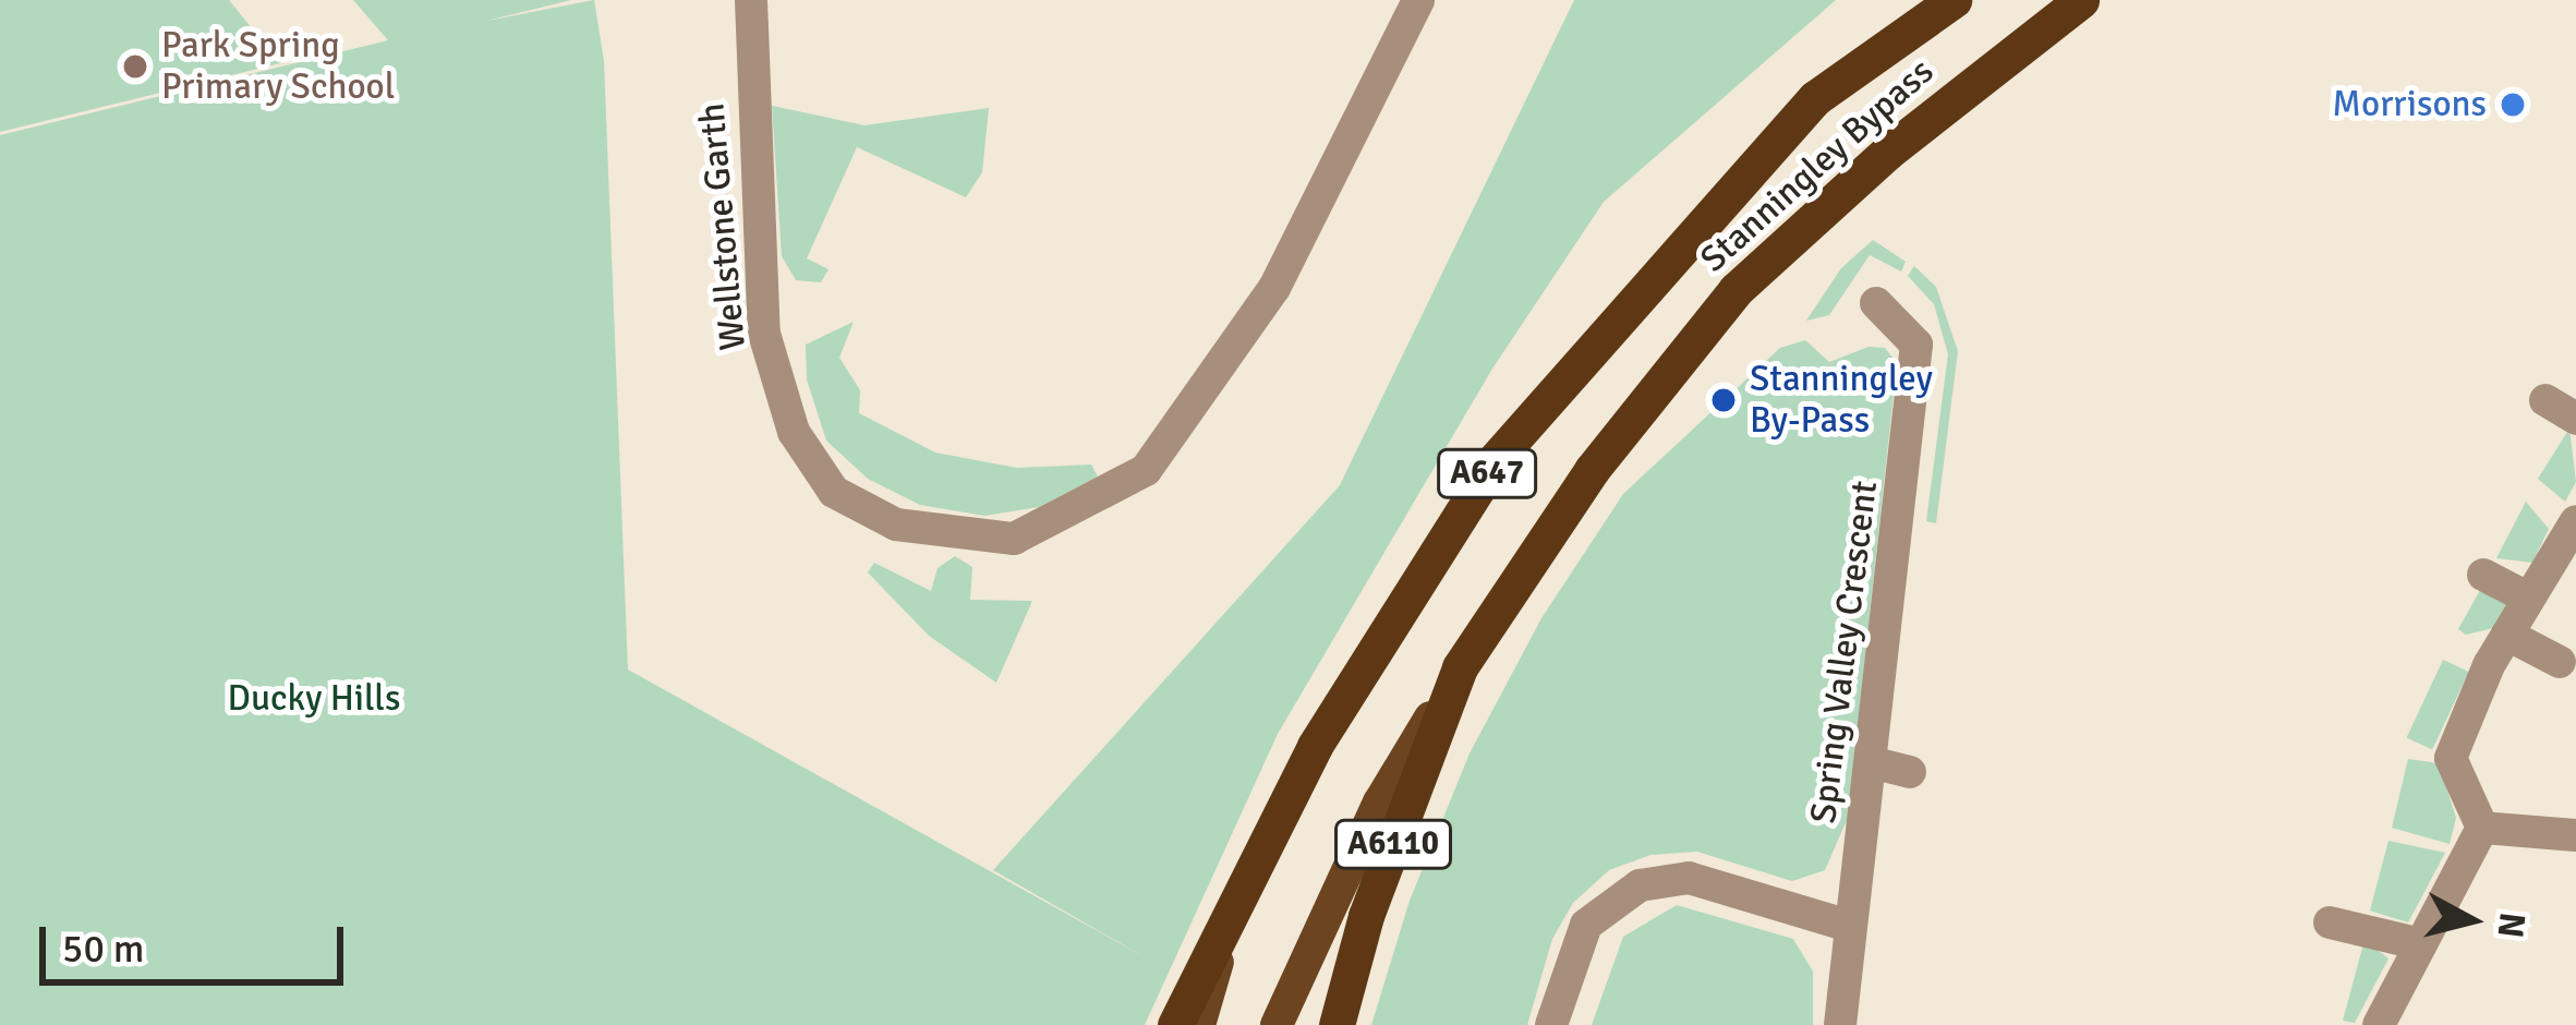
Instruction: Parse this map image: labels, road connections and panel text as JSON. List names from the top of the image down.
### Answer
{
  "streets": {
    "highway": ["Stanningley Bypass", "A647", "A6110"],
    "street": ["Wellstone Garth", "Spring Valley Crescent"]
  },
  "crossings": [
    ["Stanningley Bypass", "A647"],
    ["Stanningley Bypass", "A6110"]
  ],
  "parks": ["Ducky Hills"],
  "places": ["Park Spring Primary School", "Morrisons", "Stanningley By-Pass"],
  "scale_bar": "50 m",
  "north": "right"
}
